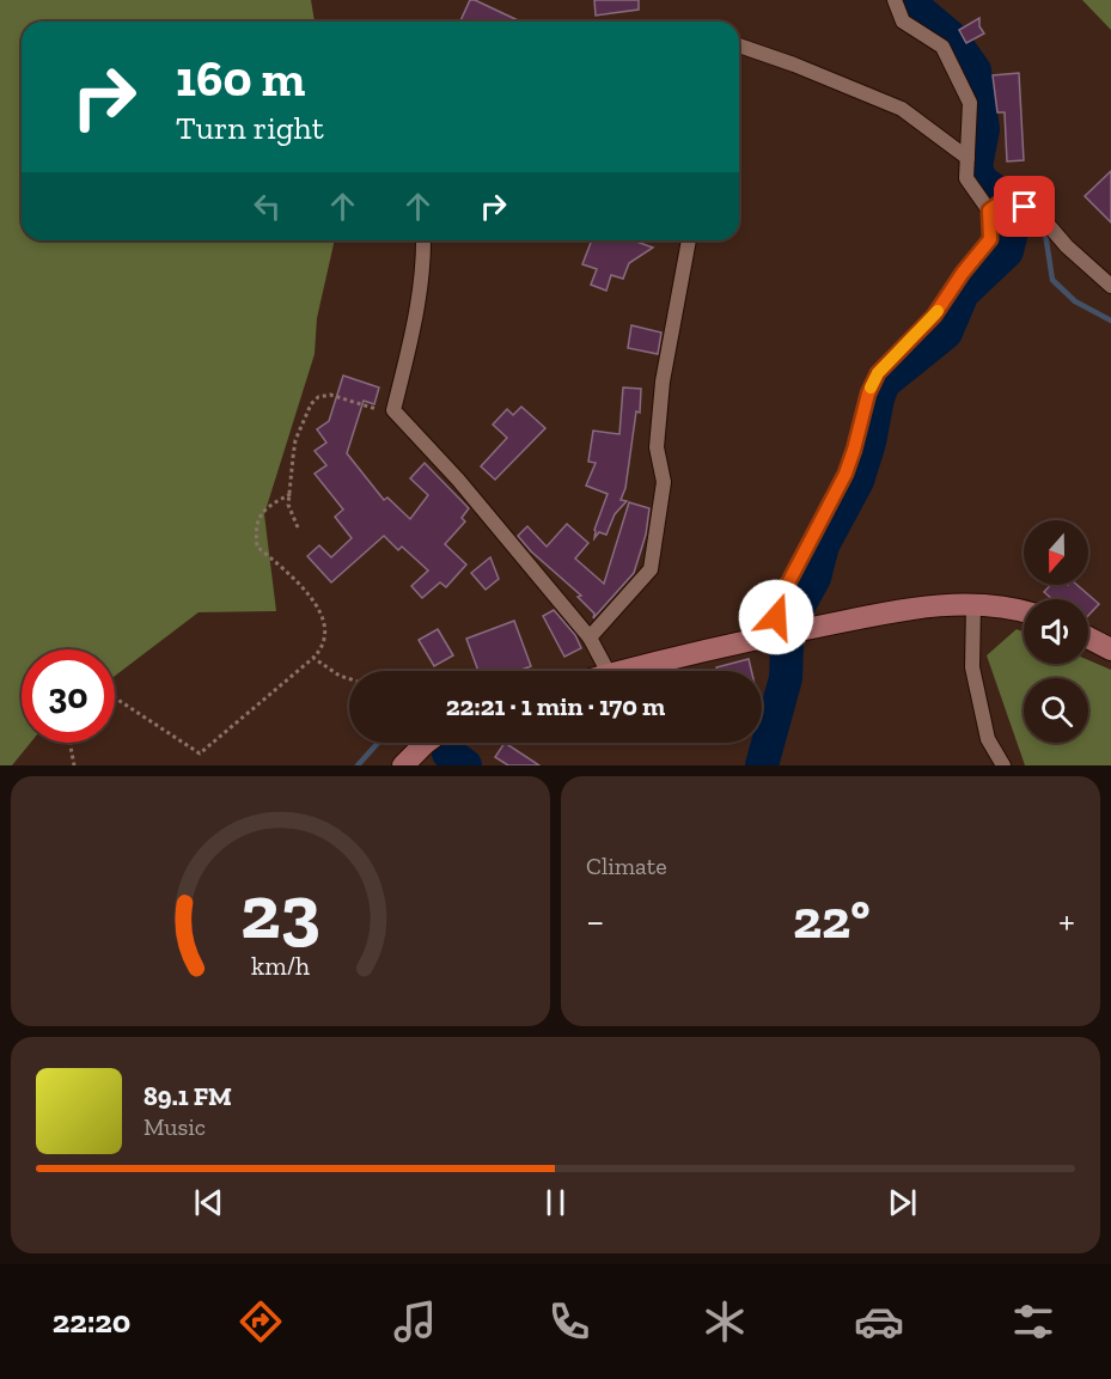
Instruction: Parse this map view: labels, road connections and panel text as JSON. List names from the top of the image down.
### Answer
{
  "north": "bottom",
  "page": {
    "turn": ["160 m", "Turn right"],
    "limit": "30",
    "trip": "22:21 · 1 min · 170 m",
    "tile": "Climate",
    "heat": ["−", "22°", "+"],
    "song": ["89.1 FM", "Music"],
    "tabs": "22:20",
    "gauge": ["23", "km/h"]
  }
}
